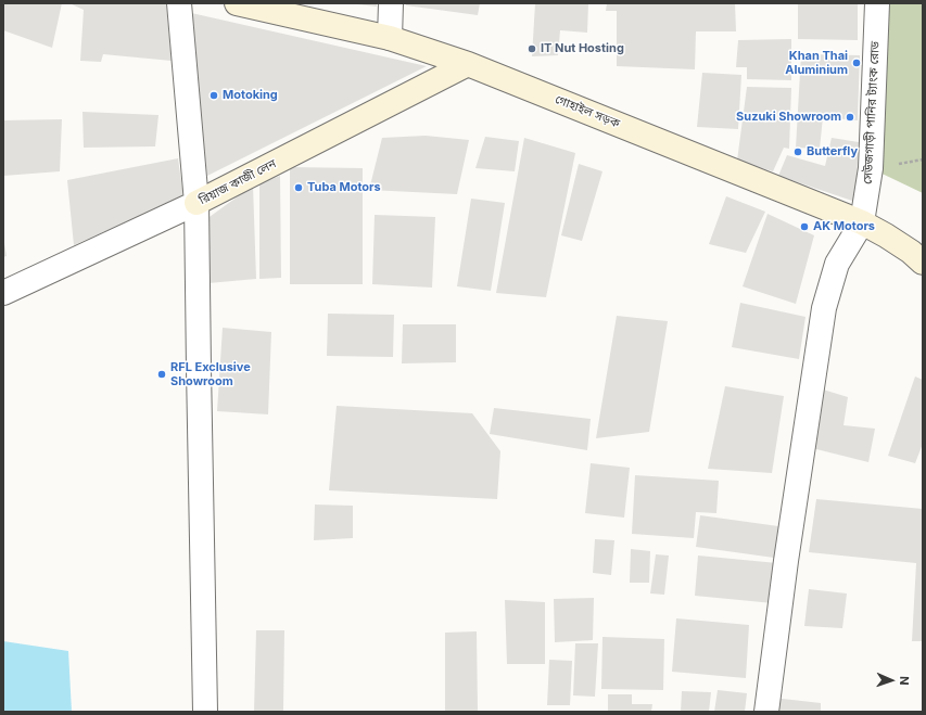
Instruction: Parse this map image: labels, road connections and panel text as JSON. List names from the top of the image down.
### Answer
{
  "streets": {
    "main road": ["গোহাইল সড়ক", "রিয়াজ কাজী লেন"],
    "street": ["সেউজগাড়ী পানির ট্যাংক রোড"]
  },
  "crossings": [
    ["গোহাইল সড়ক", "সেউজগাড়ী পানির ট্যাংক রোড"],
    ["গোহাইল সড়ক", "রিয়াজ কাজী লেন"]
  ],
  "places": [
    "IT Nut Hosting",
    "Khan Thai Aluminium",
    "Motoking",
    "Suzuki Showroom",
    "Butterfly",
    "Tuba Motors",
    "AK Motors",
    "RFL Exclusive Showroom"
  ],
  "north": "right"
}
